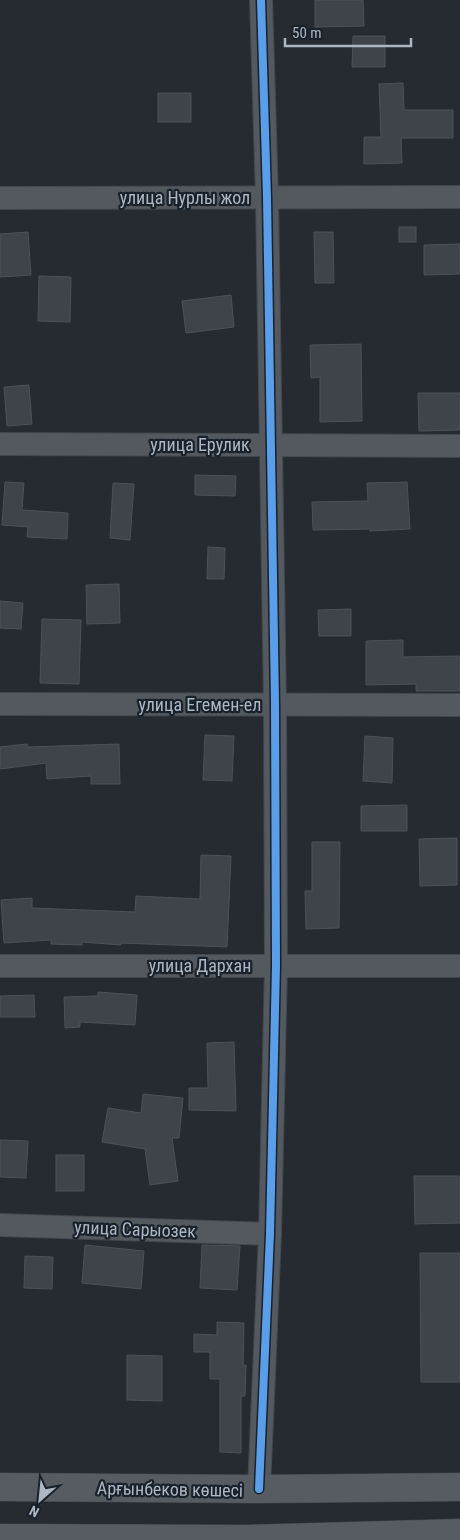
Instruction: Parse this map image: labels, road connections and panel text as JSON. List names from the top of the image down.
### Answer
{
  "streets": {
    "main road": ["Арғынбеков көшесі"],
    "street": [
      "улица Нурлы жол",
      "улица Ерулик",
      "улица Егемен-ел",
      "улица Дархан",
      "улица Сарыозек"
    ]
  },
  "scale_bar": "50 m",
  "north": "bottom left"
}
